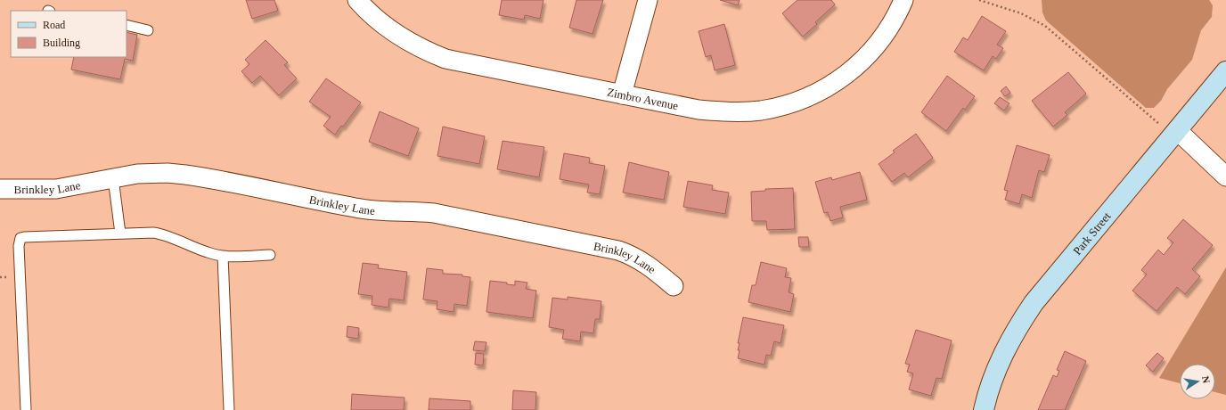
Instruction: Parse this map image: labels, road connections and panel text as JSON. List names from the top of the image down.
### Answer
{
  "streets": {
    "street": ["Zimbro Avenue", "Brinkley Lane", "Park Street"]
  },
  "legend": ["Road", "Building"],
  "north": "right"
}
